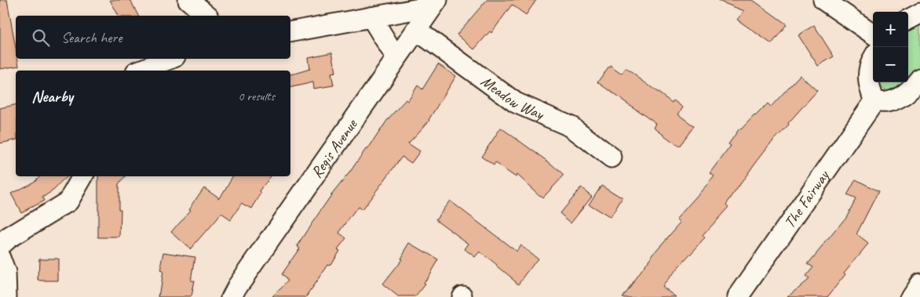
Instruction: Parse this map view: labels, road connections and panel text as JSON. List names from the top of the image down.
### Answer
{
  "streets": {
    "street": ["Meadow Way", "Regis Avenue", "The Fairway"]
  },
  "crossings": [
    ["Meadow Way", "Regis Avenue"]
  ],
  "page": {
    "map_buttons": ["+", "−"],
    "search": "Search here",
    "heading": ["Nearby", "0 results"]
  }
}
